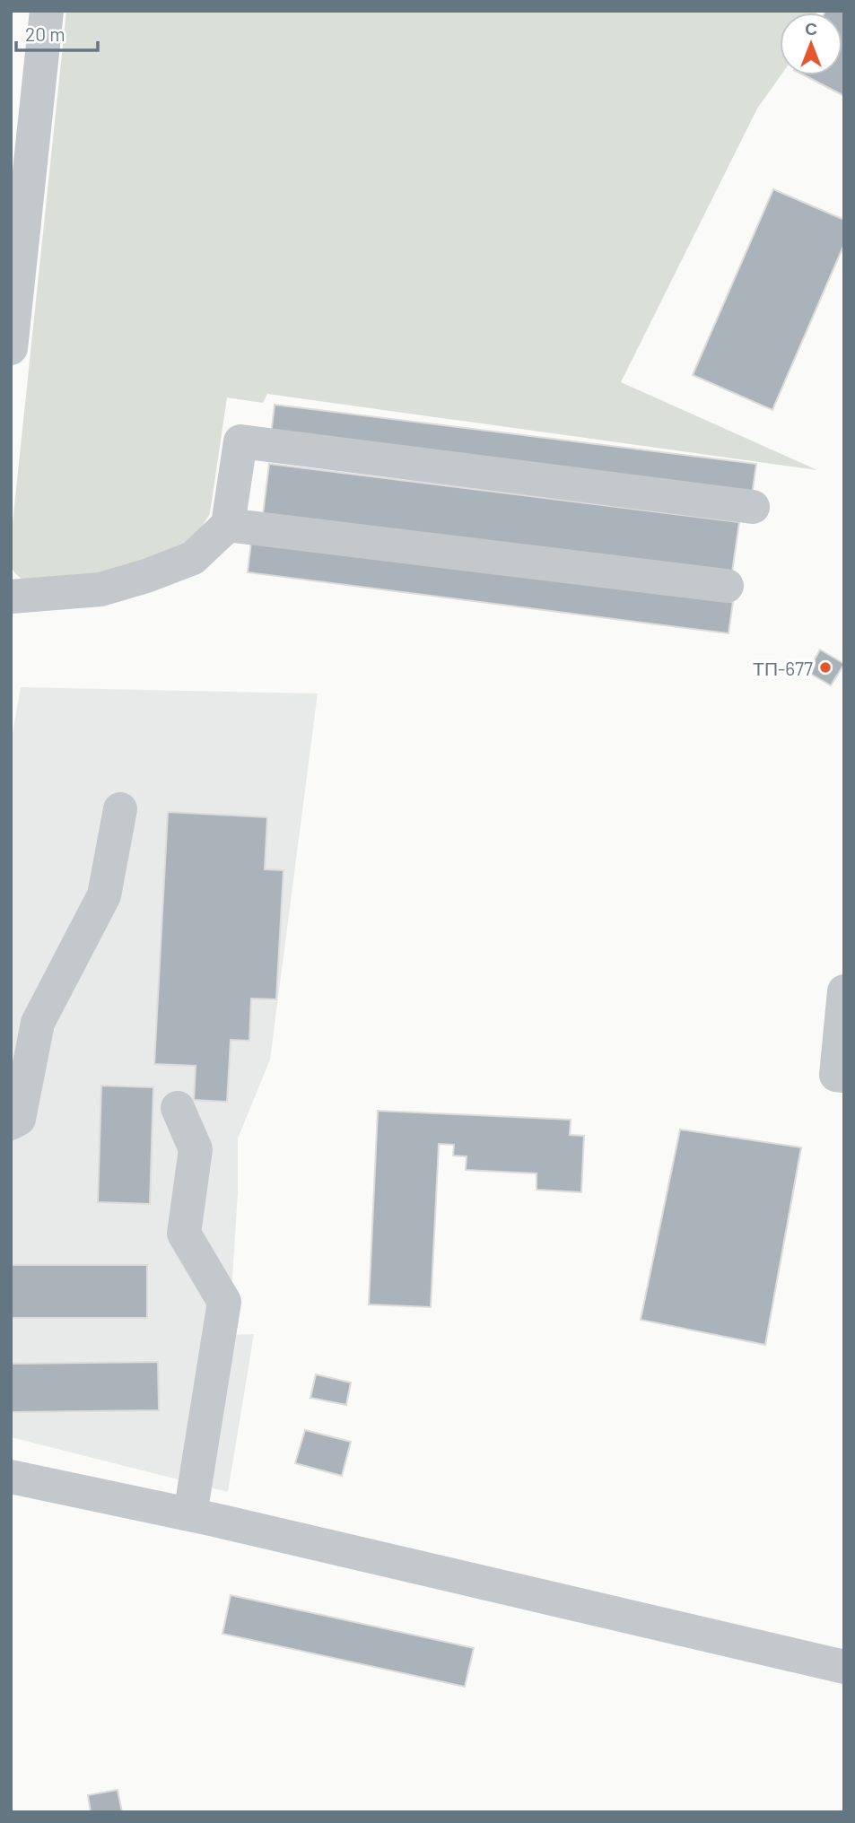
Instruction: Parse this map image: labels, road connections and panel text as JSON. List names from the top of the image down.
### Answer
{
  "places": ["ТП-677"],
  "scale_bar": "20 m",
  "north": "top"
}
